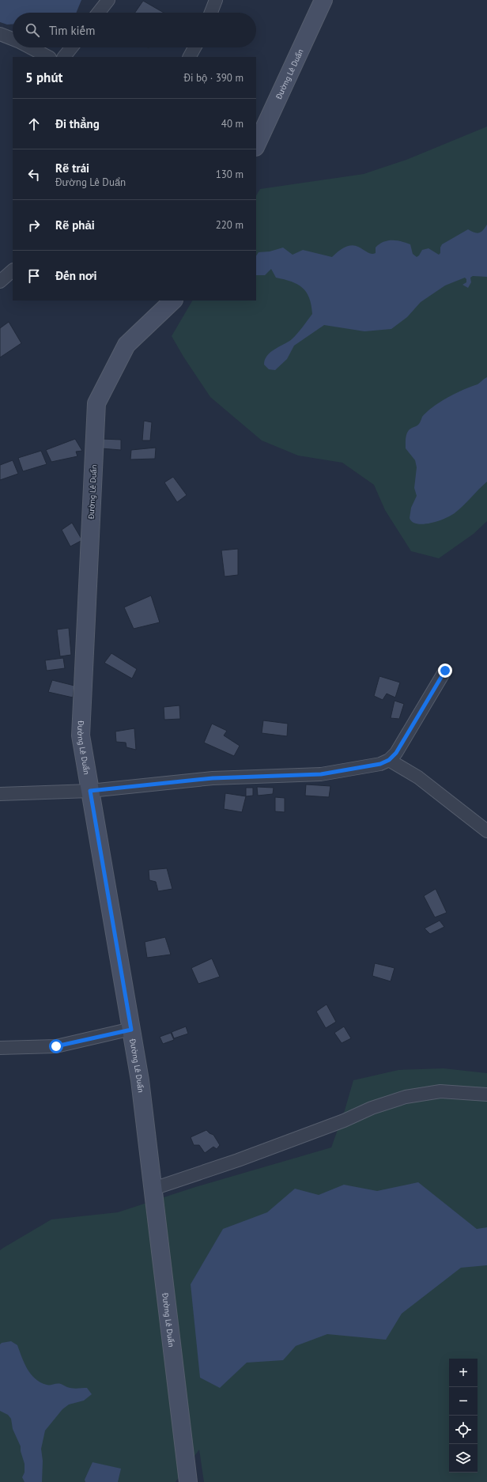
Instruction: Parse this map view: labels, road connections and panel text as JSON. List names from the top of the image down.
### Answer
{
  "streets": {
    "main road": ["Đường Lê Duẩn"]
  },
  "page": {
    "search": "Tìm kiếm",
    "heading": ["5 phút", "Đi bộ · 390 m"],
    "list": [
      ["Đi thẳng", "40 m"],
      ["Rẽ trái", "Đường Lê Duẩn", "130 m"],
      ["Rẽ phải", "220 m"],
      "Đến nơi"
    ],
    "map_buttons": ["+", "−"]
  }
}
